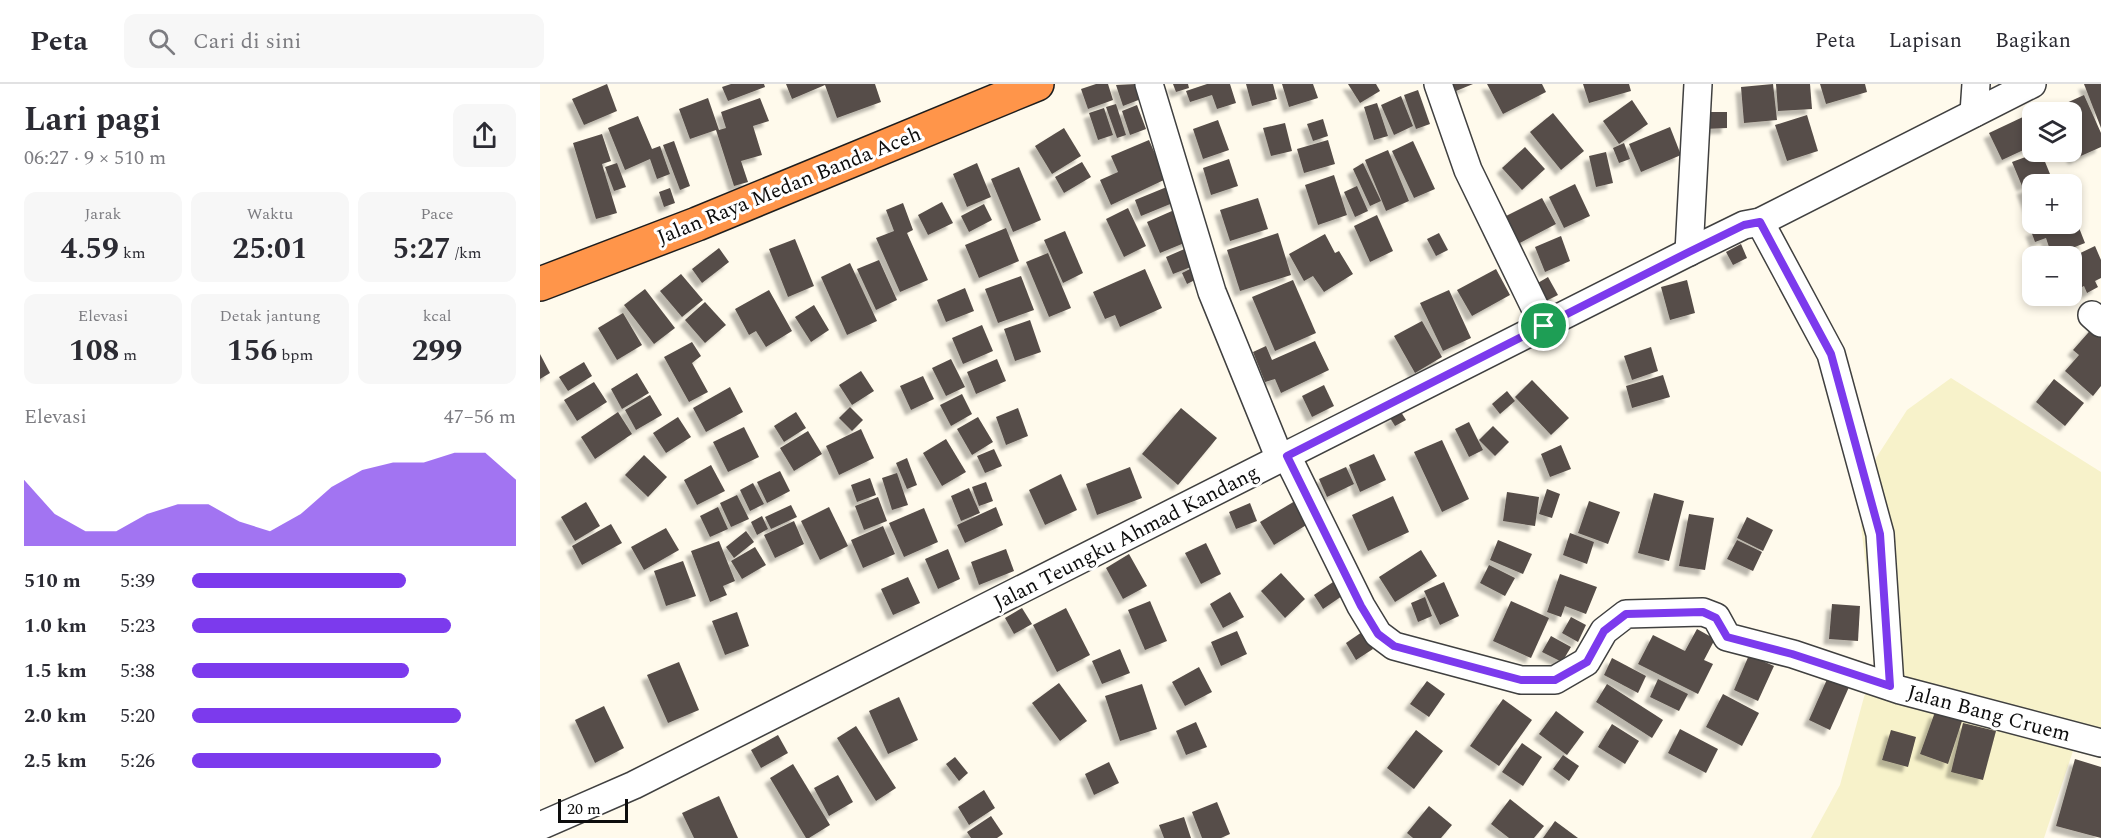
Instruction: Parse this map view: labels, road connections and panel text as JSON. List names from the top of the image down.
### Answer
{
  "streets": {
    "highway": ["Jalan Raya Medan Banda Aceh"],
    "street": ["Jalan Teungku Ahmad Kandang", "Jalan Bang Cruem"]
  },
  "crossings": [
    ["Jalan Teungku Ahmad Kandang", "Jalan Bang Cruem"]
  ],
  "scale_bar": "20 m",
  "page": {
    "header": "Peta",
    "search": "Cari di sini",
    "nav": ["Peta", "Lapisan", "Bagikan"],
    "heading": ["Lari pagi", "06:27 · 9 × 510 m"],
    "map_buttons": ["+", "−"],
    "stats": [
      ["Jarak", "4.59 km"],
      ["Waktu", "25:01"],
      ["Pace", "5:27 /km"],
      ["Elevasi", "108 m"],
      ["Detak jantung", "156 bpm"],
      ["kcal", "299"]
    ],
    "chart": ["Elevasi", "47–56 m"],
    "list": [
      {
        "name": "510 m",
        "note": "5:39"
      },
      {
        "name": "1.0 km",
        "note": "5:23"
      },
      {
        "name": "1.5 km",
        "note": "5:38"
      },
      {
        "name": "2.0 km",
        "note": "5:20"
      },
      {
        "name": "2.5 km",
        "note": "5:26"
      }
    ],
    "scale": "20 m"
  }
}
